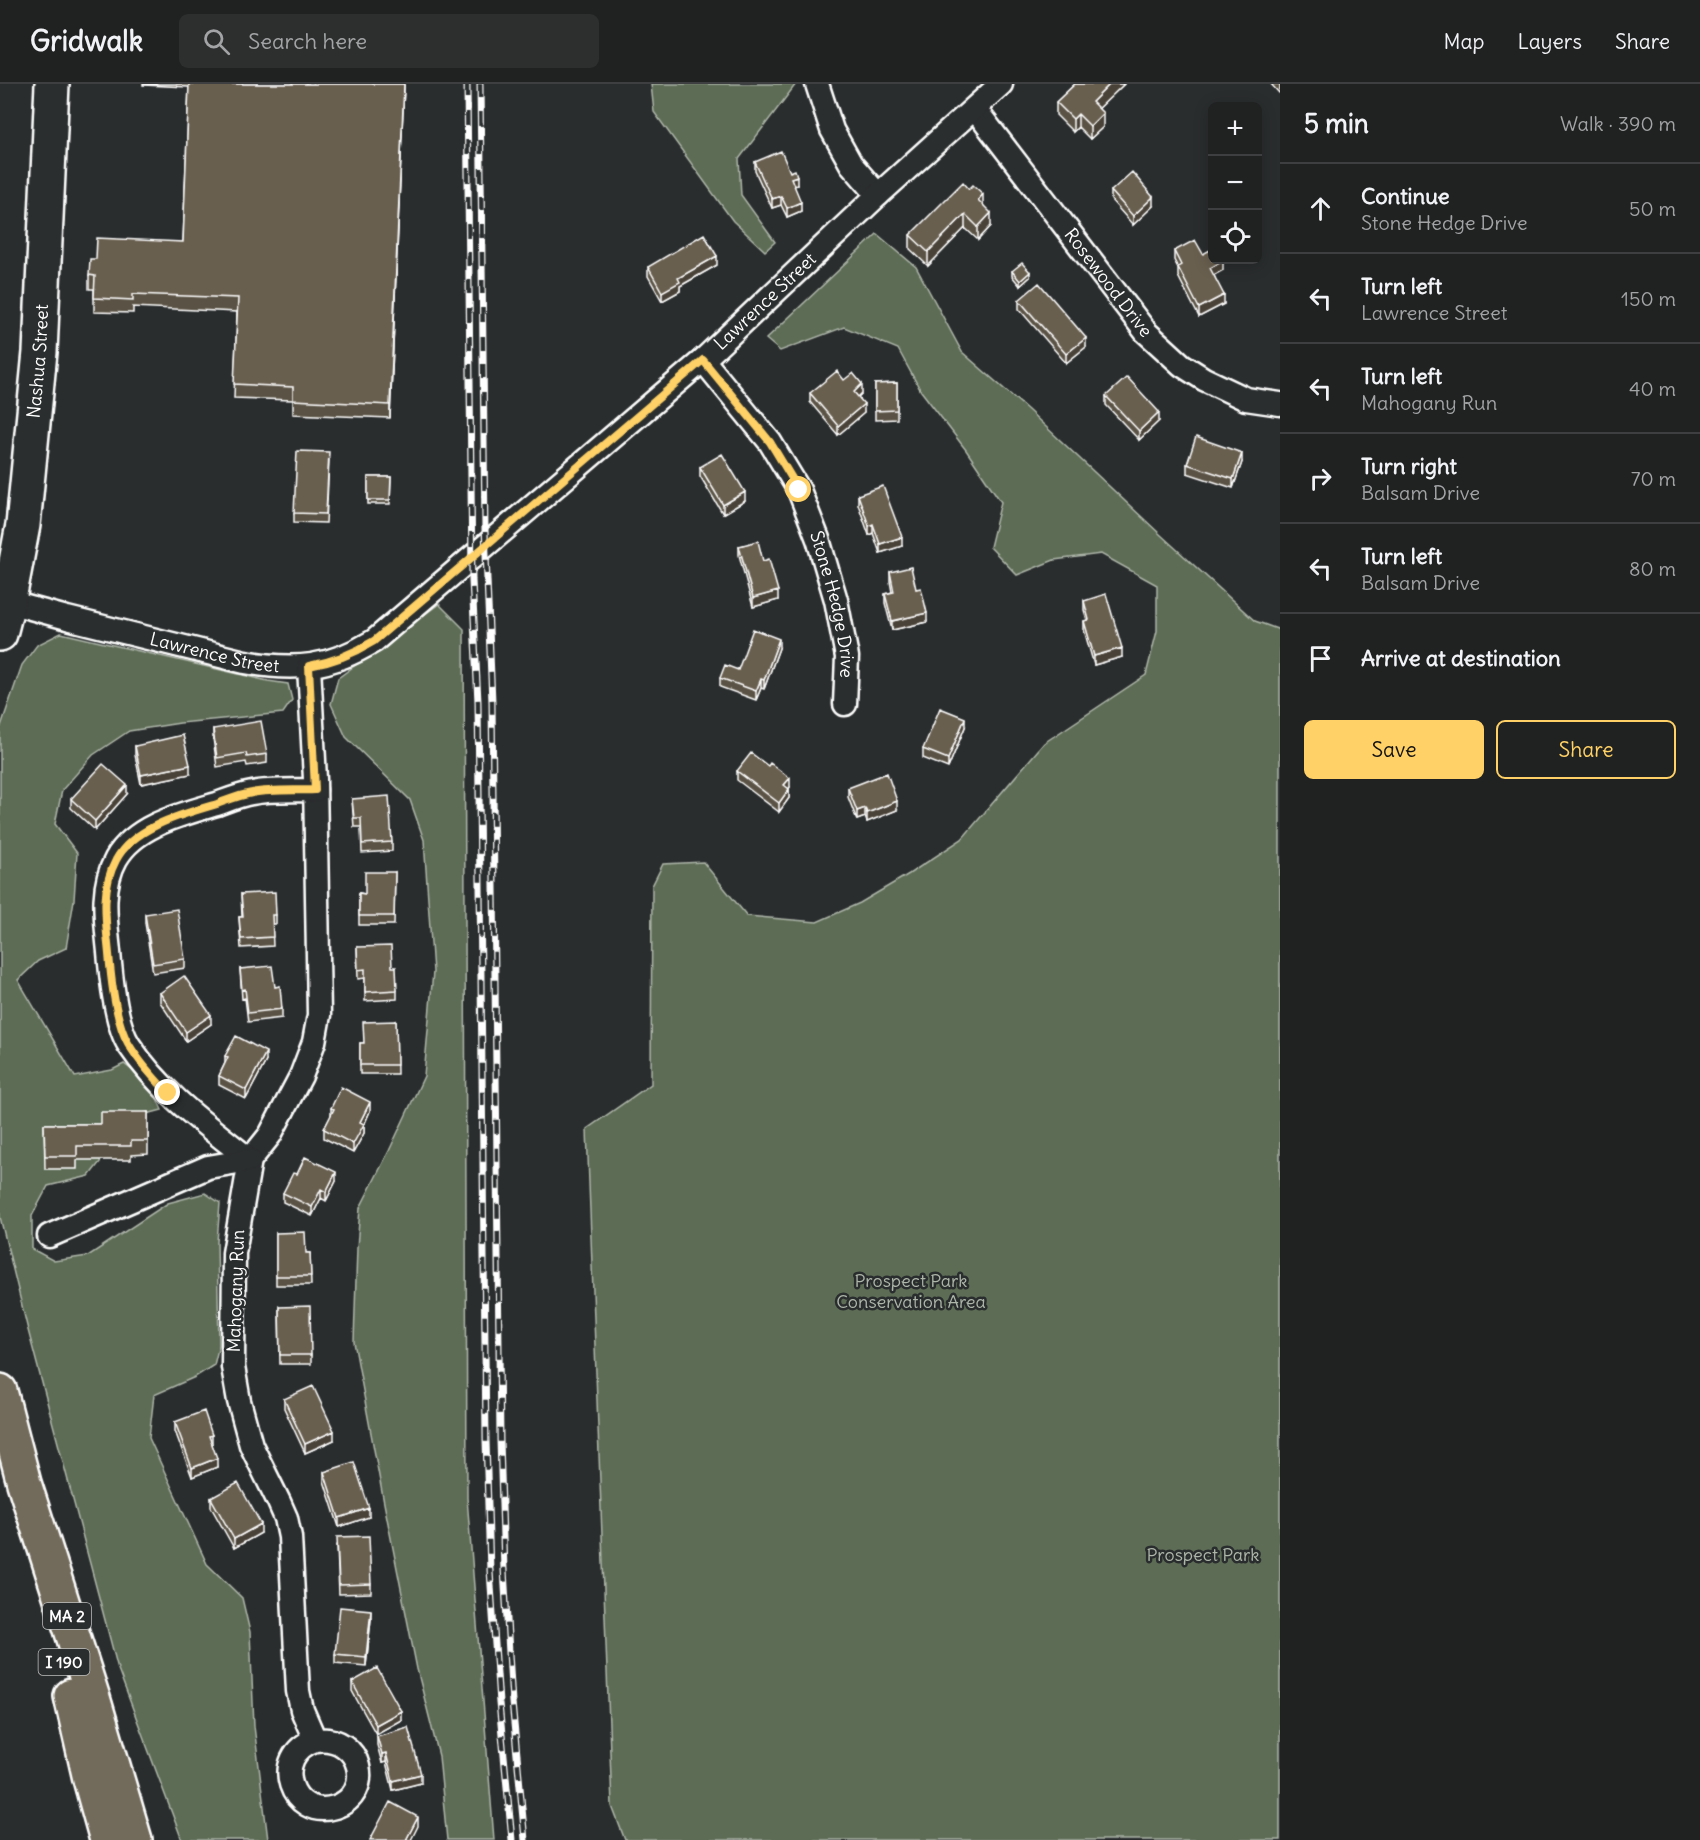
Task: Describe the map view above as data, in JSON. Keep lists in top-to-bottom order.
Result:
{
  "streets": {
    "highway": ["MA 2", "I 190"],
    "main road": ["Nashua Street"],
    "street": [
      "Rosewood Drive",
      "Lawrence Street",
      "Stone Hedge Drive",
      "Mahogany Run"
    ]
  },
  "crossings": [
    ["Rosewood Drive", "Lawrence Street"],
    ["Lawrence Street", "Nashua Street"],
    ["Lawrence Street", "Stone Hedge Drive"],
    ["Lawrence Street", "Mahogany Run"],
    ["MA 2", "I 190"]
  ],
  "parks": ["Prospect Park Conservation Area", "Prospect Park"],
  "page": {
    "header": "Gridwalk",
    "search": "Search here",
    "nav": ["Map", "Layers", "Share"],
    "heading": ["5 min", "Walk · 390 m"],
    "map_buttons": ["+", "−"],
    "list": [
      ["Continue", "Stone Hedge Drive", "50 m"],
      ["Turn left", "Lawrence Street", "150 m"],
      ["Turn left", "Mahogany Run", "40 m"],
      ["Turn right", "Balsam Drive", "70 m"],
      ["Turn left", "Balsam Drive", "80 m"],
      "Arrive at destination"
    ],
    "buttons": ["Save", "Share"]
  }
}
